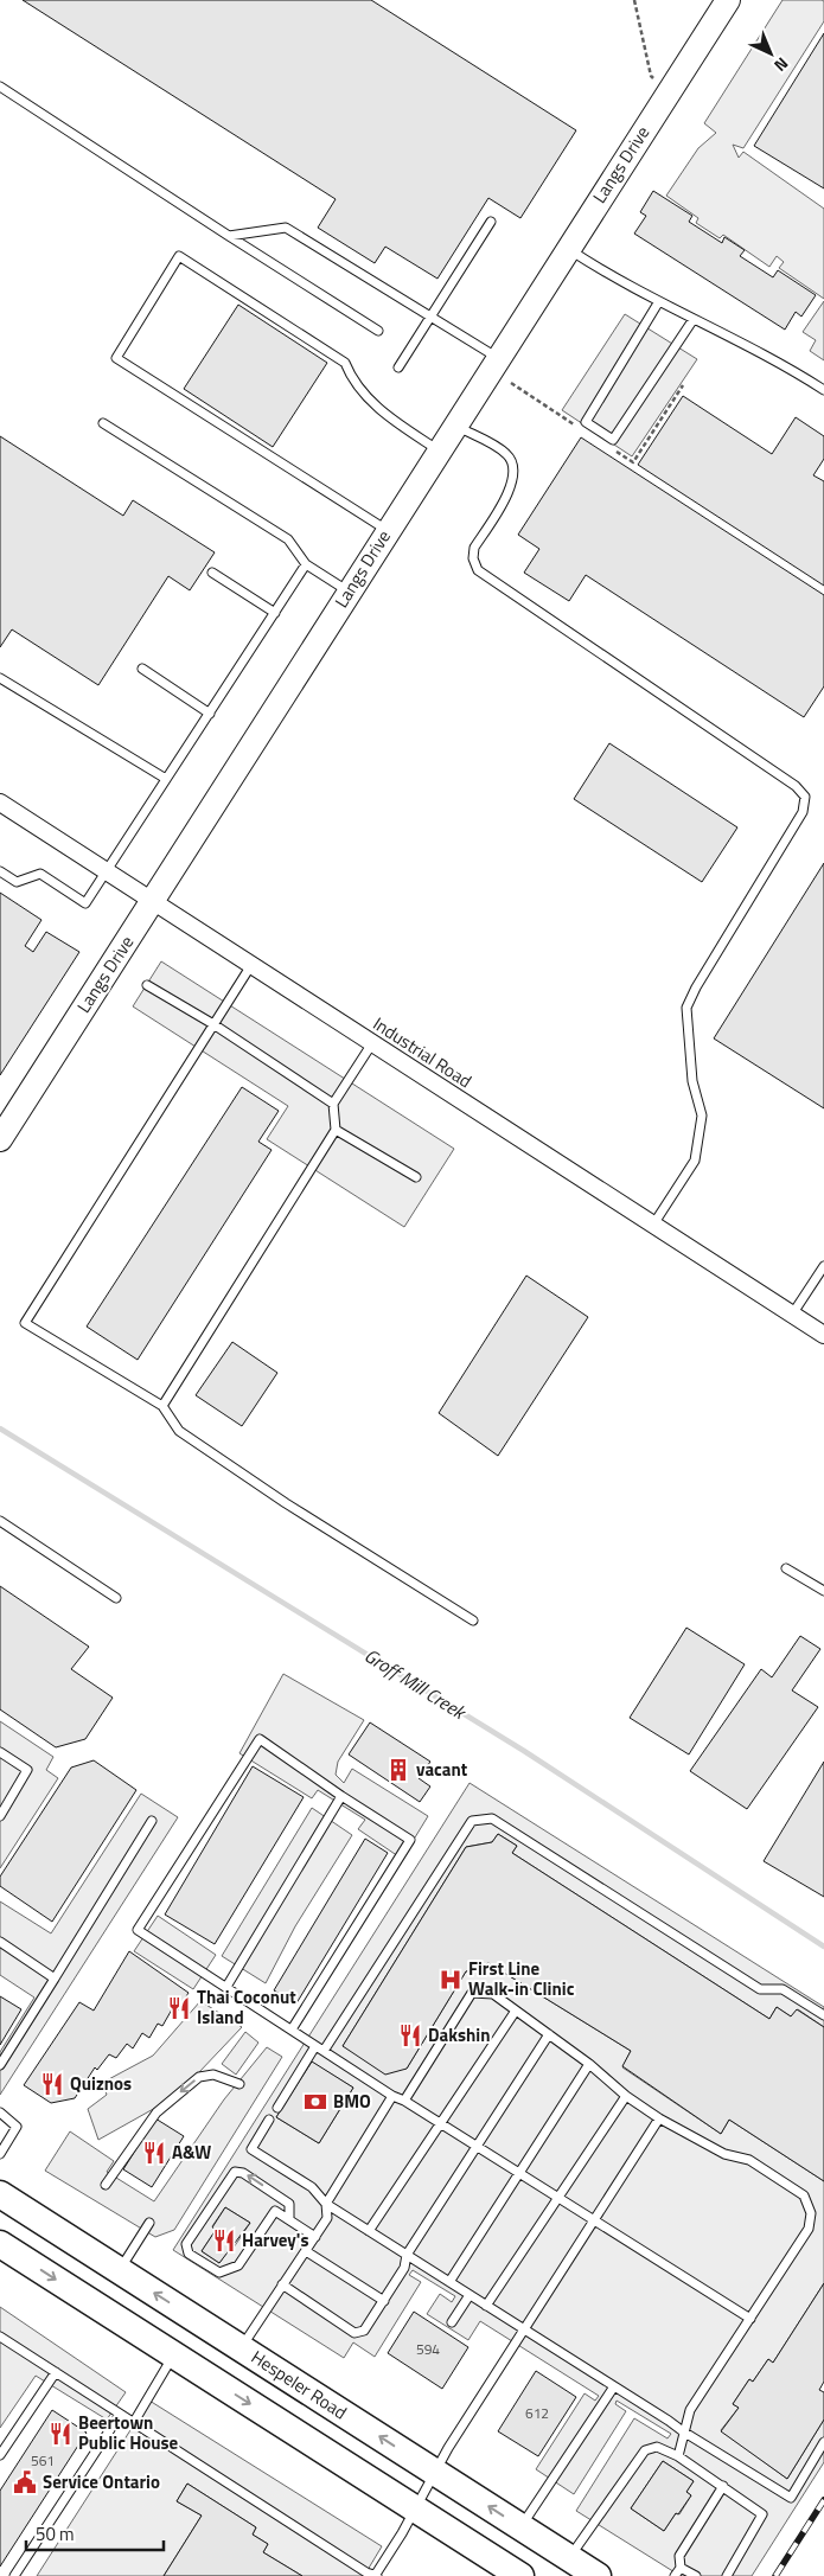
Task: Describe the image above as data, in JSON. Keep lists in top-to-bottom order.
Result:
{
  "streets": {
    "main road": ["Hespeler Road"],
    "street": ["Langs Drive", "Industrial Road"]
  },
  "crossings": [
    ["Langs Drive", "Industrial Road"]
  ],
  "water": ["Groff Mill Creek"],
  "places": {
    "building": ["vacant"],
    "hospital": ["First Line Walk-in Clinic"],
    "restaurant": [
      "Thai Coconut Island",
      "Dakshin",
      "Quiznos",
      "A&W",
      "Harvey's",
      "Beertown Public House"
    ],
    "bank": ["BMO"],
    "public building": ["Service Ontario"]
  },
  "house_numbers": ["594", "612", "561"],
  "scale_bar": "50 m",
  "north": "bottom right"
}
